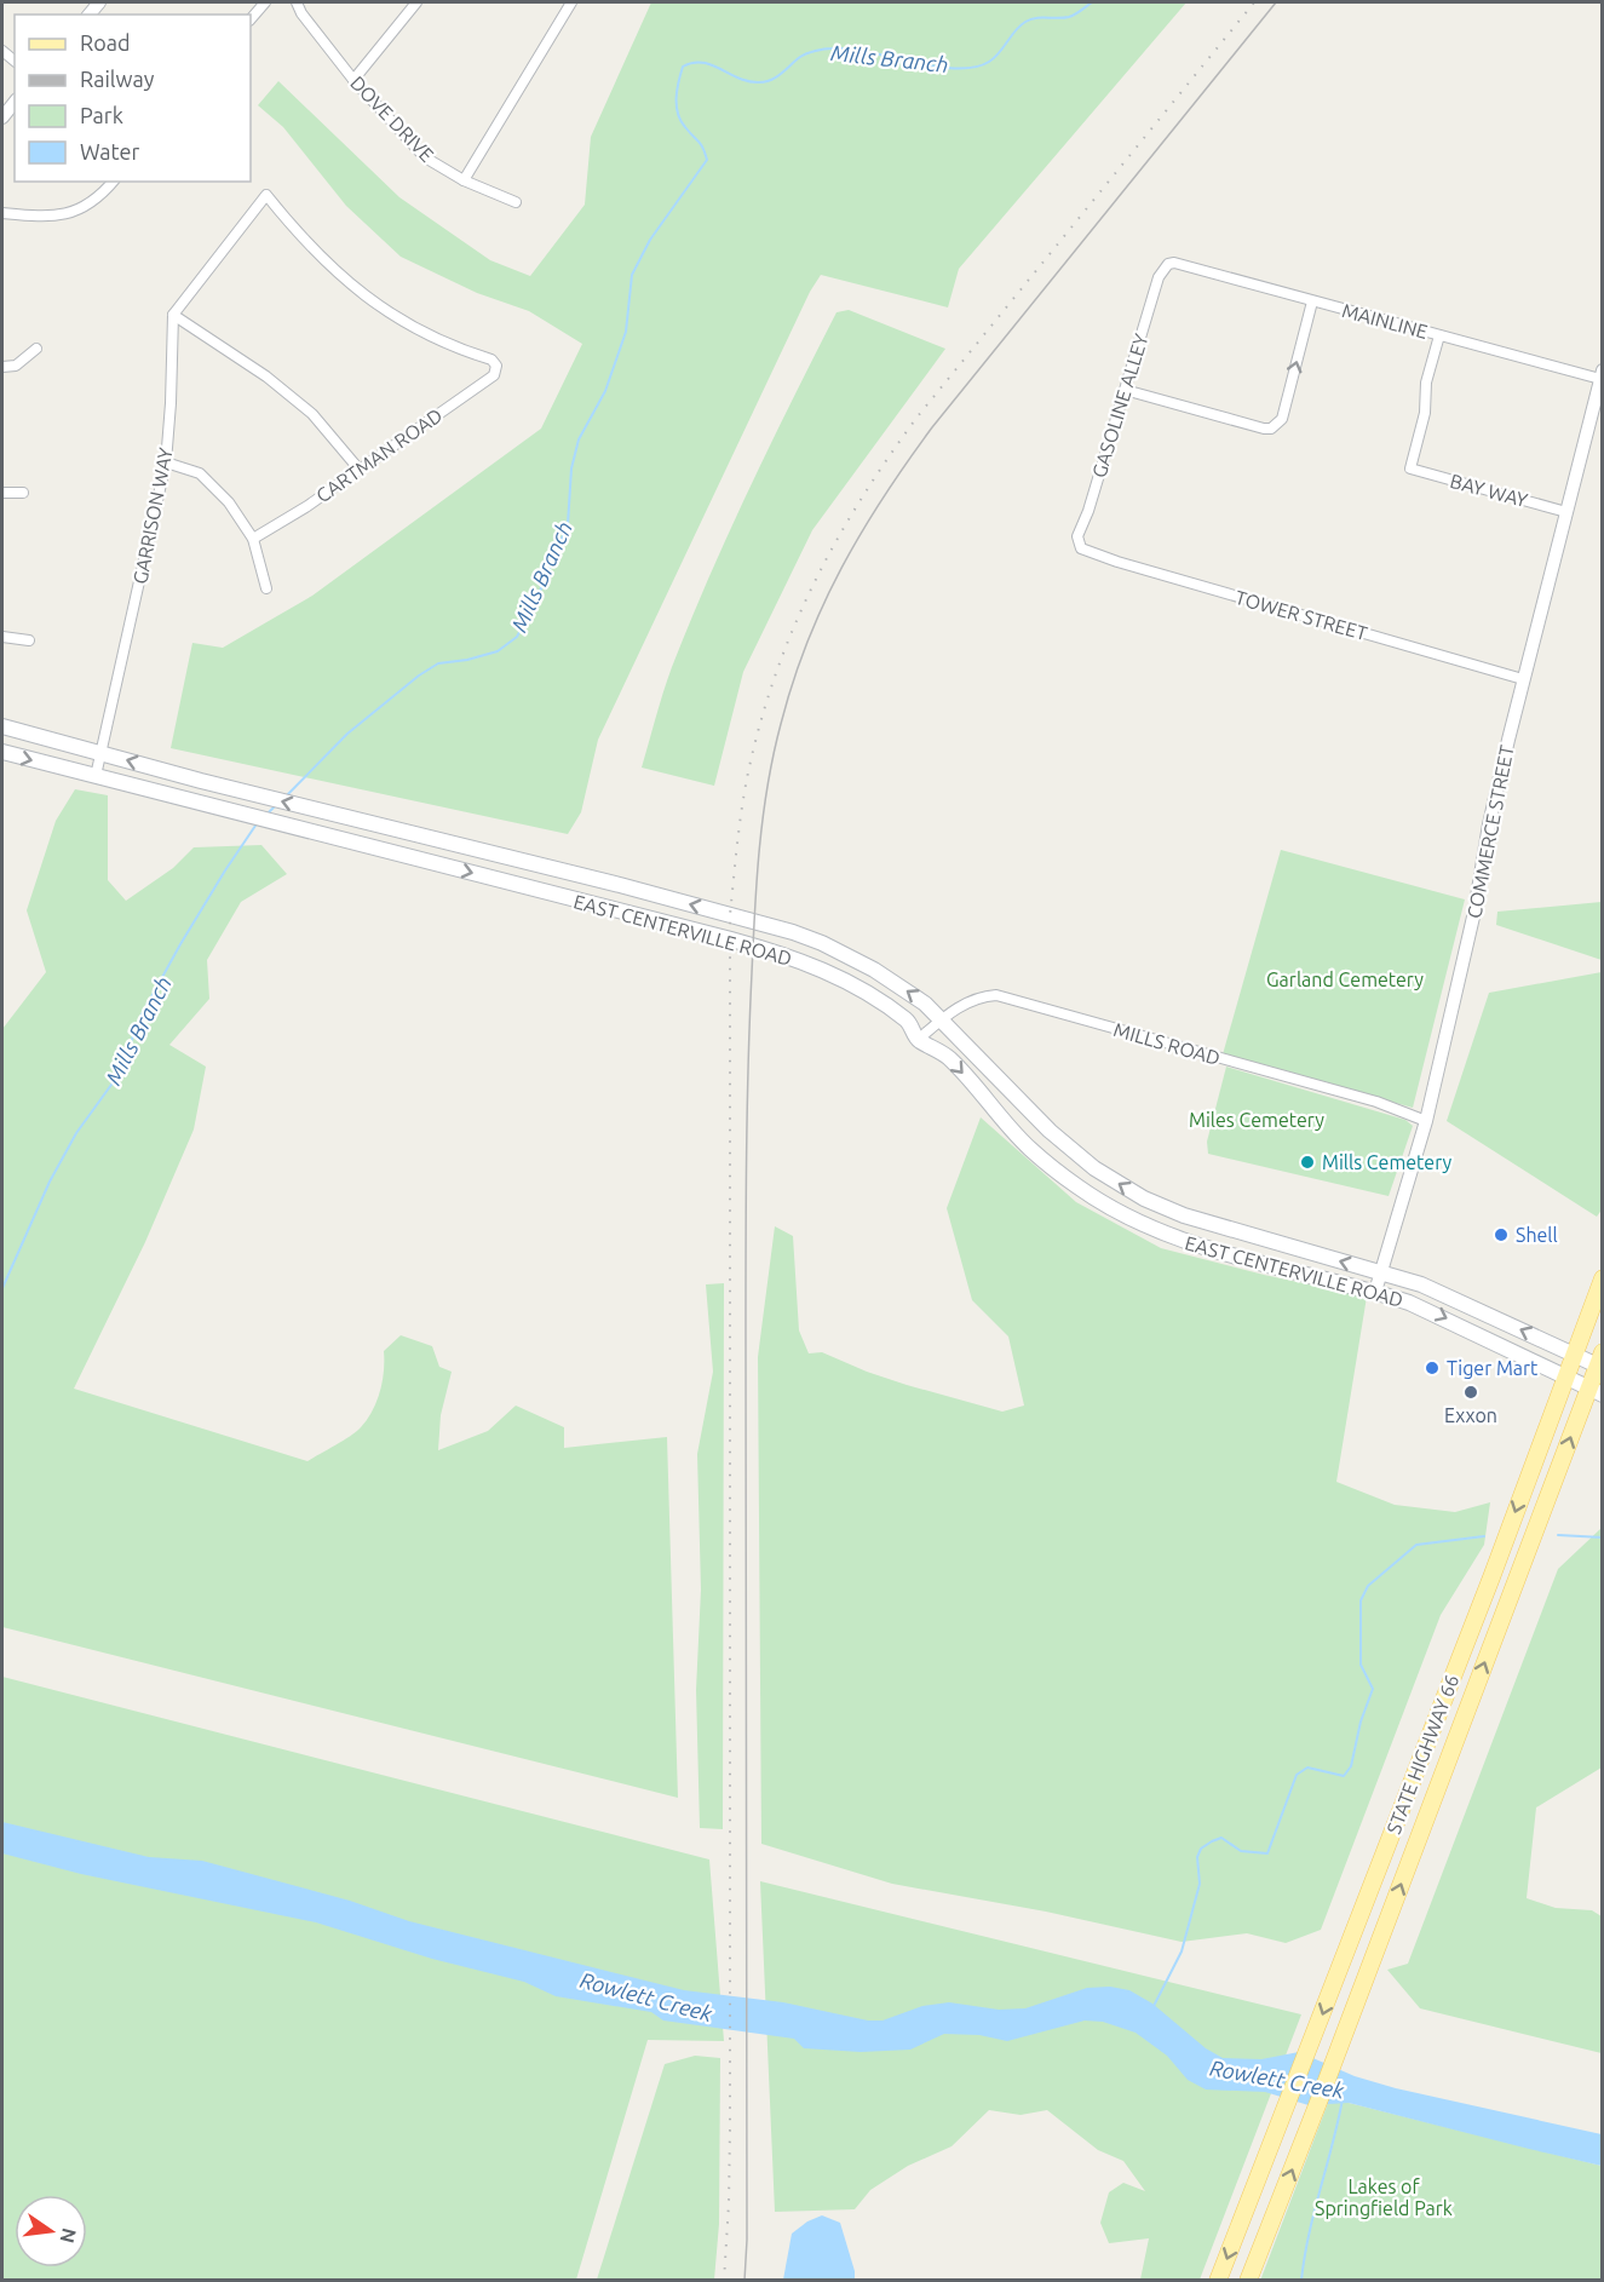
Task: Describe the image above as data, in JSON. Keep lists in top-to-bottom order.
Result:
{
  "streets": {
    "main road": ["EAST CENTERVILLE ROAD", "STATE HIGHWAY 66"],
    "street": [
      "DOVE DRIVE",
      "MAINLINE",
      "GASOLINE ALLEY",
      "CARTMAN ROAD",
      "BAY WAY",
      "GARRISON WAY",
      "TOWER STREET",
      "COMMERCE STREET",
      "MILLS ROAD"
    ]
  },
  "crossings": [
    ["MAINLINE", "GASOLINE ALLEY"],
    ["MAINLINE", "BAY WAY"],
    ["MAINLINE", "COMMERCE STREET"],
    ["GASOLINE ALLEY", "TOWER STREET"],
    ["CARTMAN ROAD", "GARRISON WAY"],
    ["BAY WAY", "COMMERCE STREET"],
    ["GARRISON WAY", "EAST CENTERVILLE ROAD"],
    ["TOWER STREET", "COMMERCE STREET"],
    ["COMMERCE STREET", "EAST CENTERVILLE ROAD"],
    ["COMMERCE STREET", "MILLS ROAD"],
    ["EAST CENTERVILLE ROAD", "MILLS ROAD"],
    ["EAST CENTERVILLE ROAD", "STATE HIGHWAY 66"]
  ],
  "water": ["Mills Branch", "Rowlett Creek"],
  "parks": ["Garland Cemetery", "Miles Cemetery", "Lakes of Springfield Park"],
  "places": [
    "Mills Cemetery",
    "Shell",
    "Tiger Mart",
    "Exxon"
  ],
  "legend": [
    "Road",
    "Railway",
    "Park",
    "Water"
  ],
  "north": "right"
}
